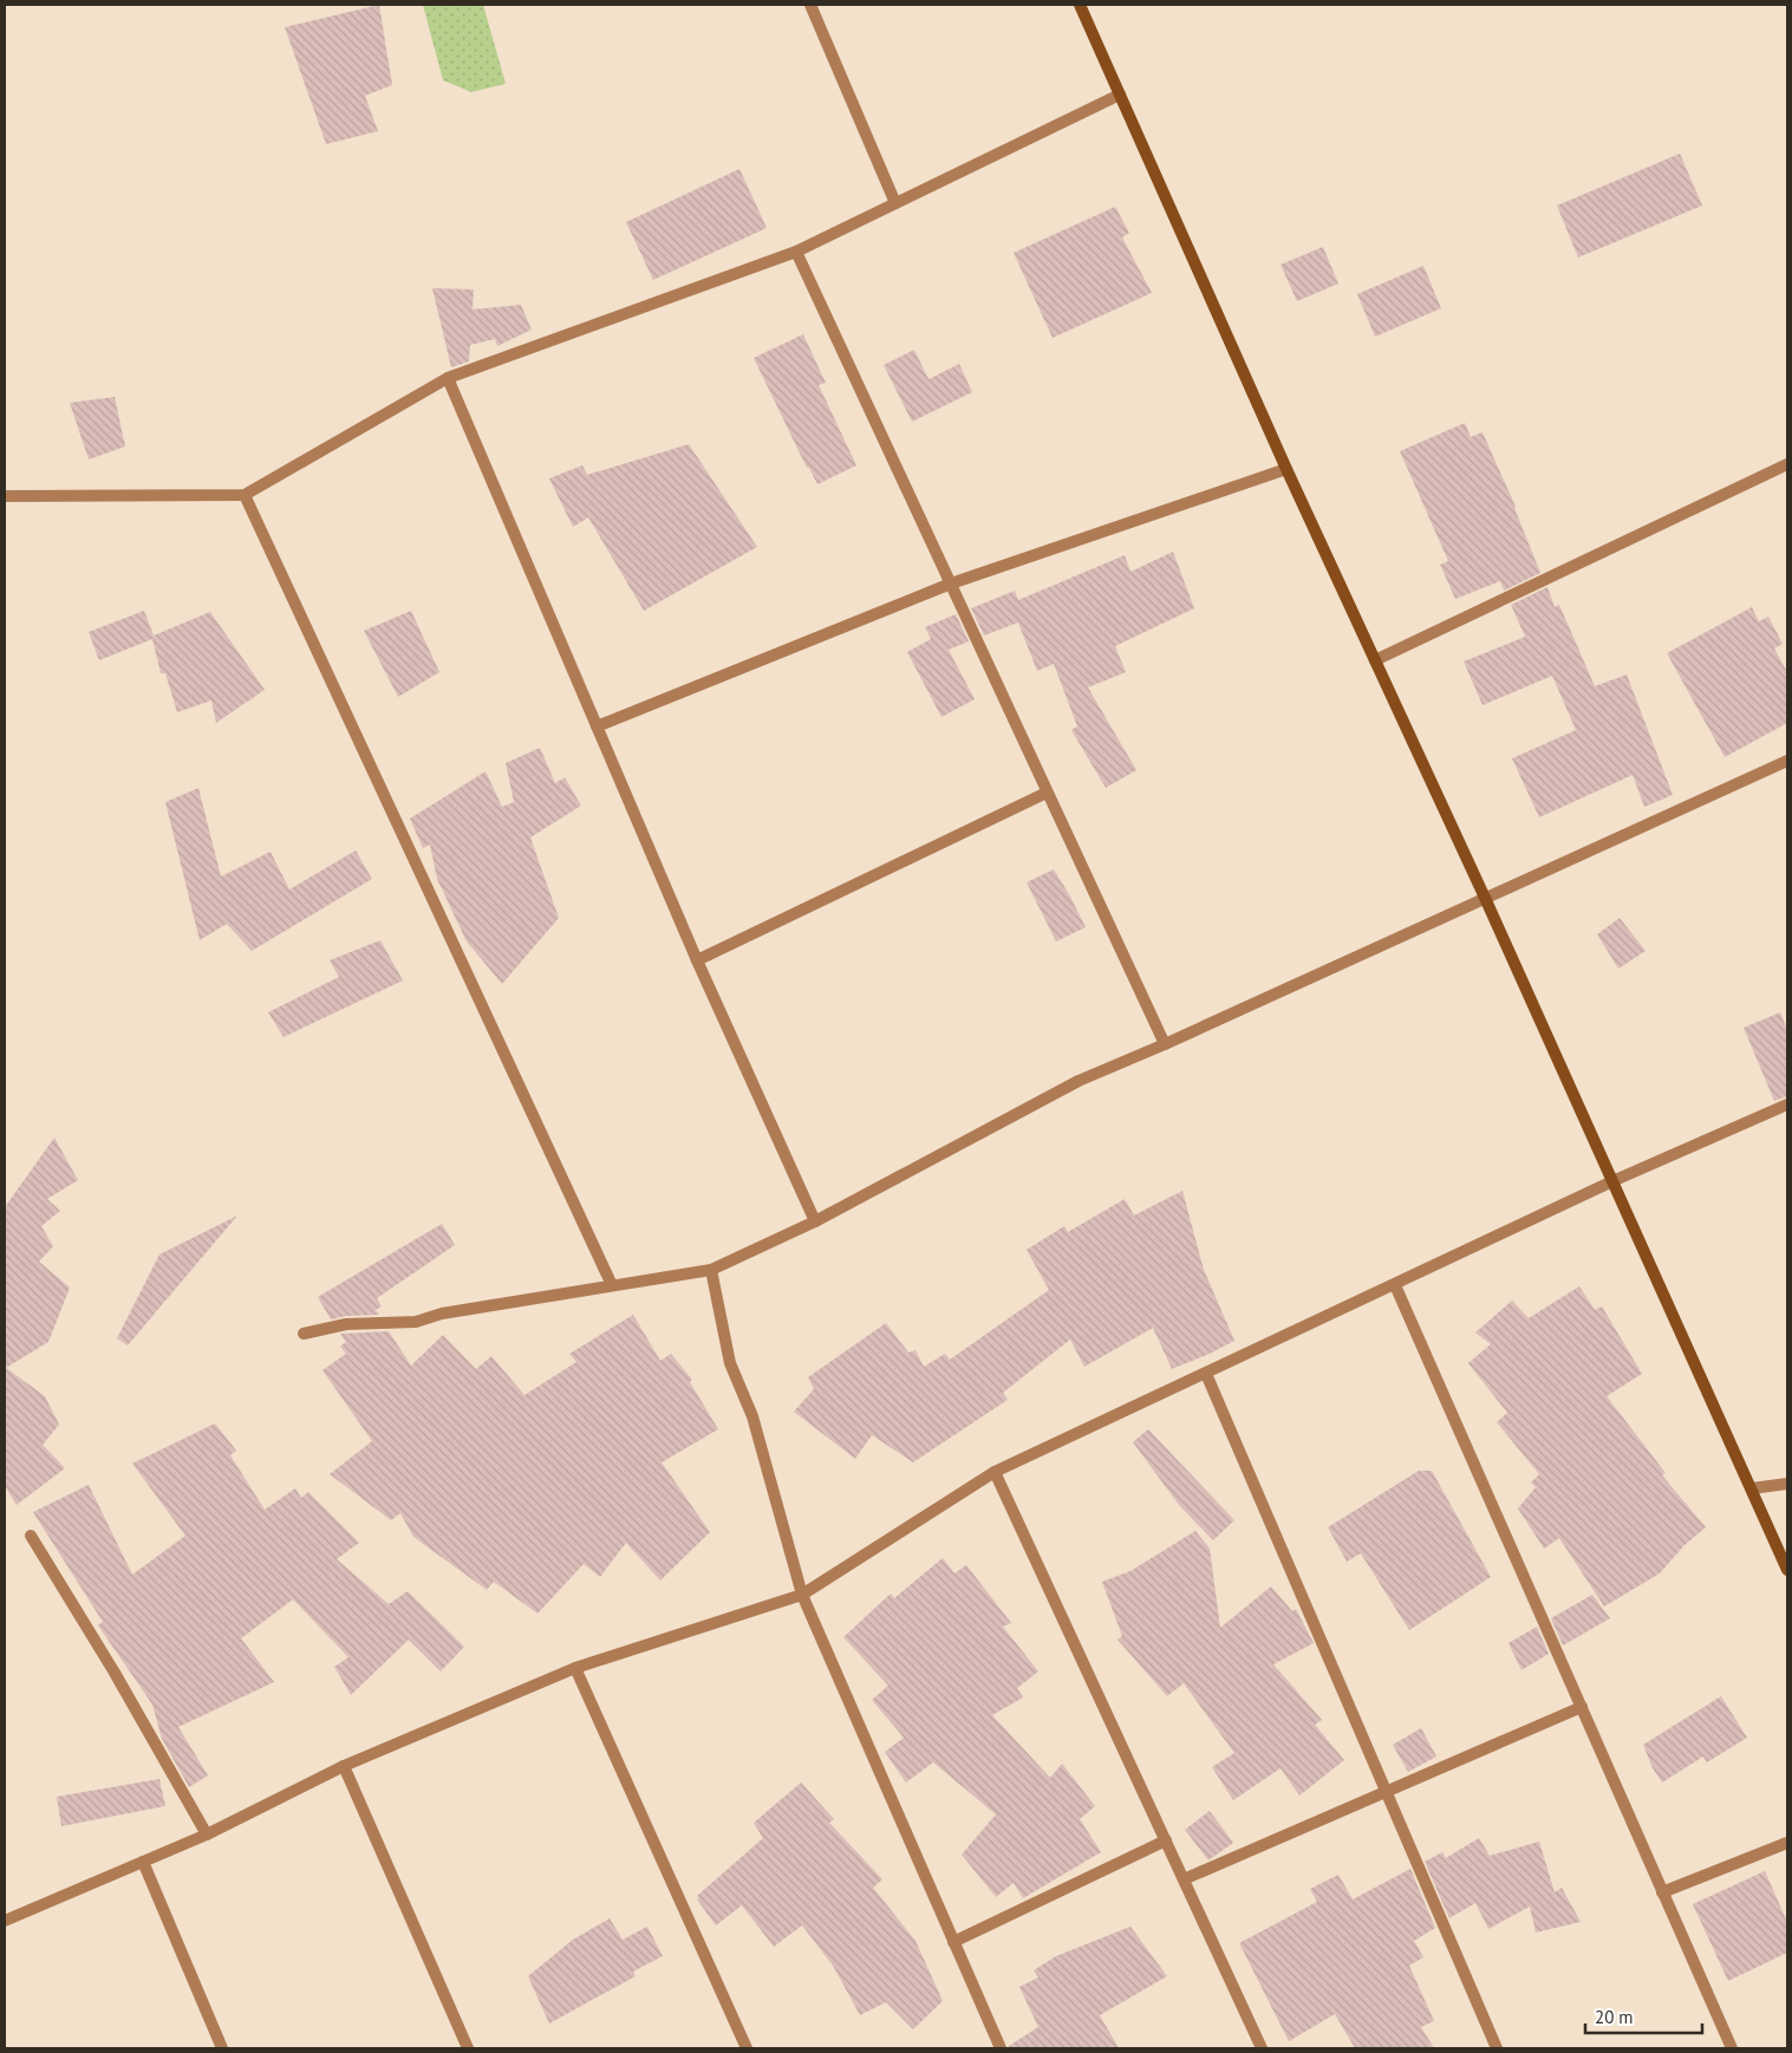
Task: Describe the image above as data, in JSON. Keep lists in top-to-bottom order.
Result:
{
  "scale_bar": "20 m"
}
